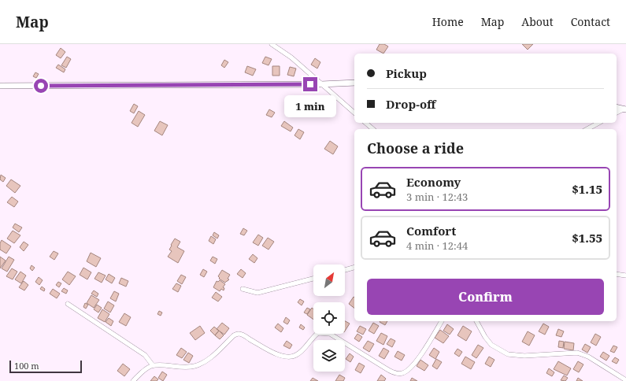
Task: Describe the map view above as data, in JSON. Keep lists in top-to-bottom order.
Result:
{
  "scale_bar": "100 m",
  "north": "top right",
  "page": {
    "header": "Map",
    "nav": [
      "Home",
      "Map",
      "About",
      "Contact"
    ],
    "banner": ["Pickup", "Drop-off"],
    "bubble": "1 min",
    "heading": "Choose a ride",
    "list": [
      {
        "name": "Economy",
        "note": "3 min · 12:43",
        "value": "$1.15"
      },
      {
        "name": "Comfort",
        "note": "4 min · 12:44",
        "value": "$1.55"
      }
    ],
    "buttons": "Confirm",
    "scale": "100 m"
  }
}
